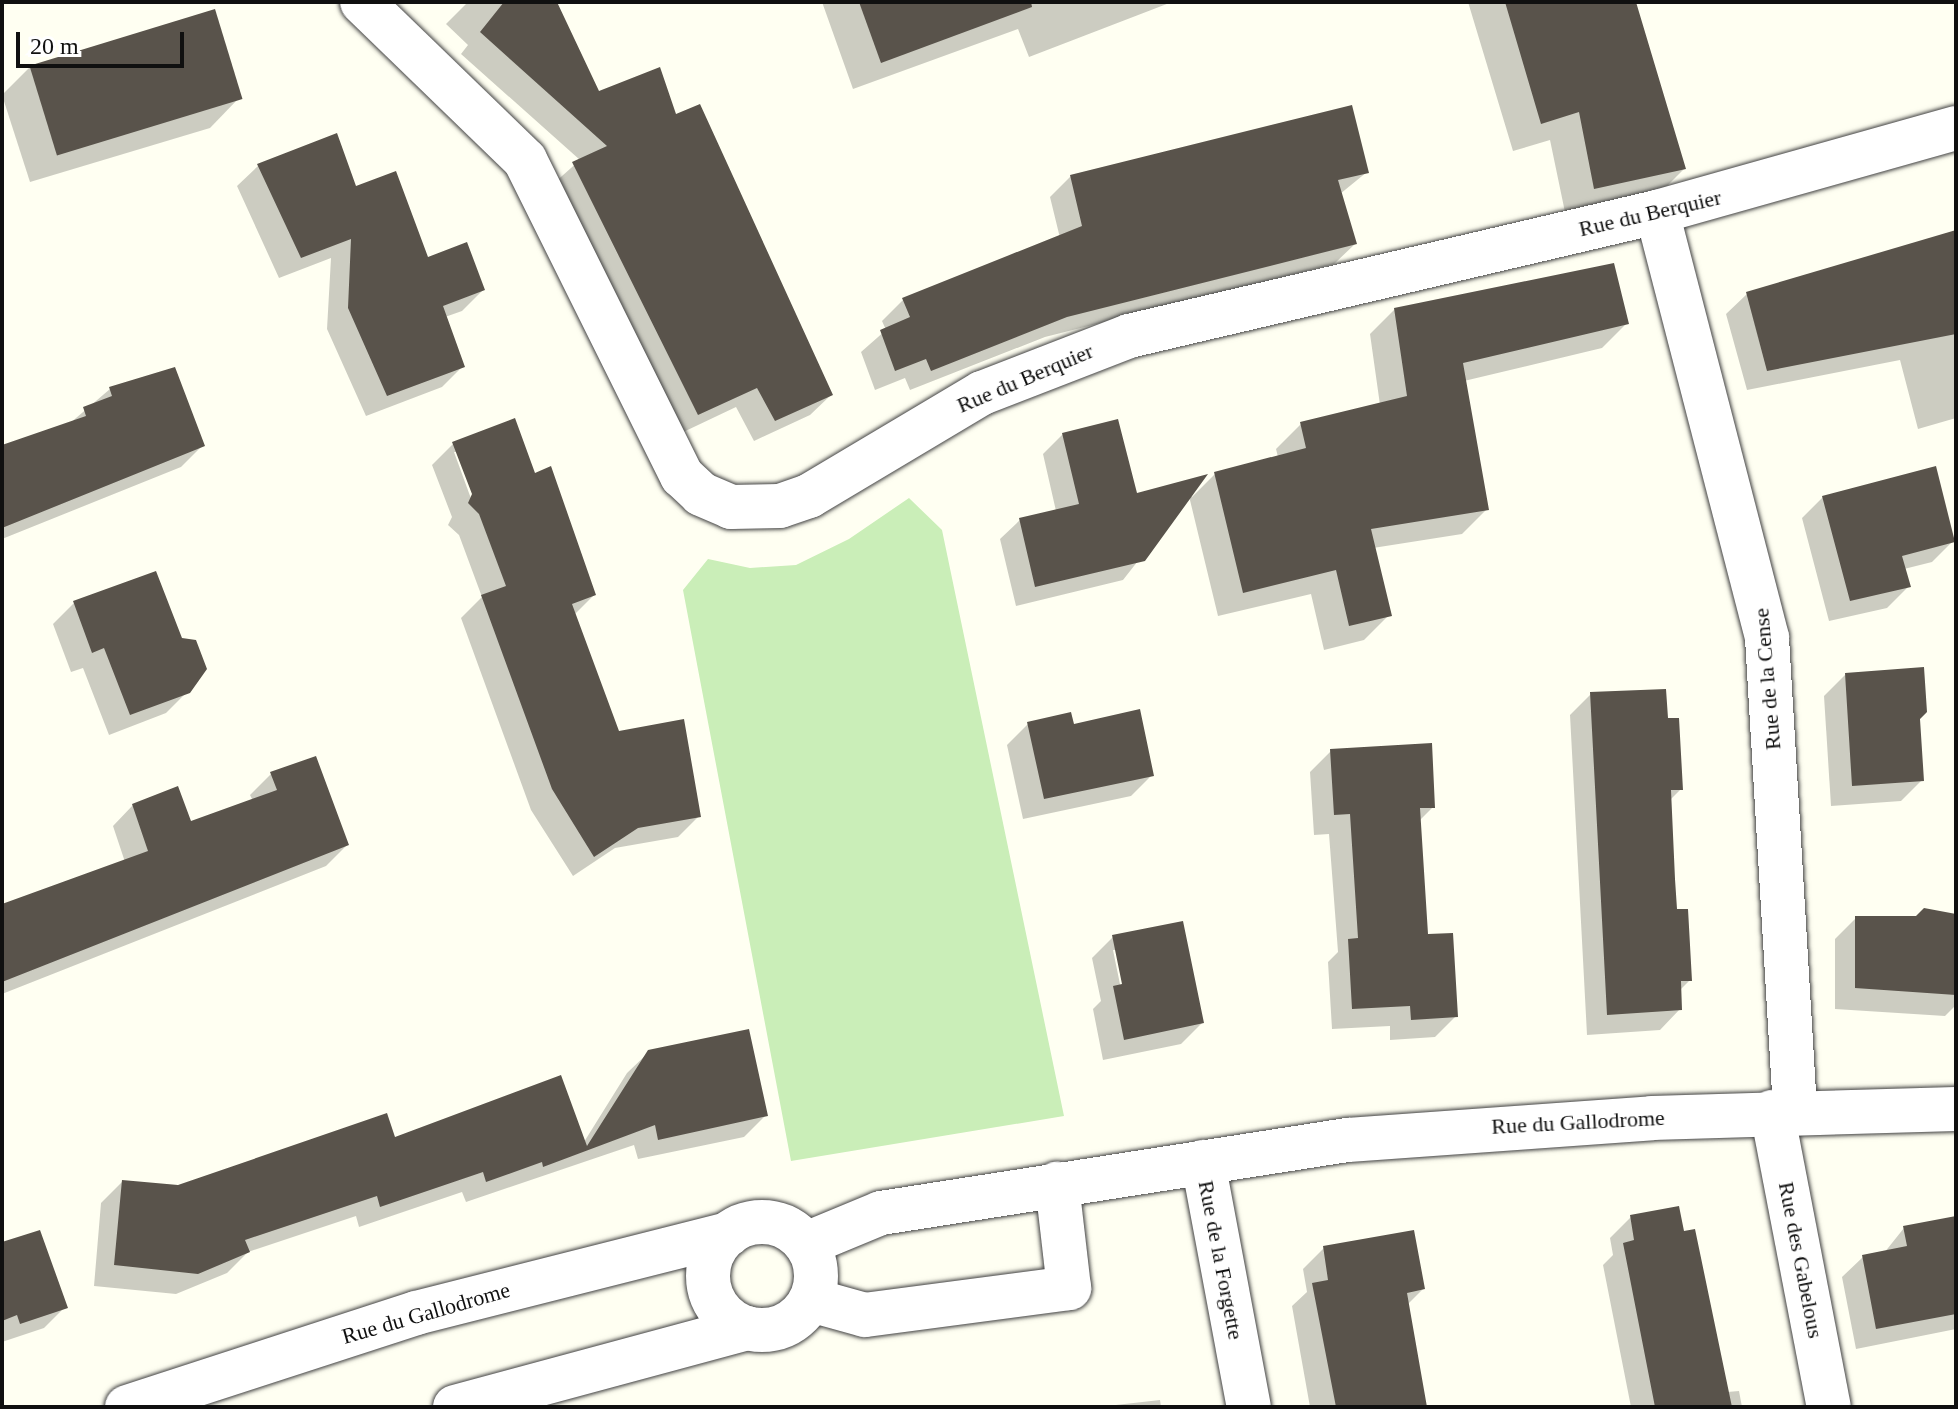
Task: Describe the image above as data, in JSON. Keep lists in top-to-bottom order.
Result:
{
  "streets": {
    "street": [
      "Rue du Berquier",
      "Rue de la Cense",
      "Rue du Gallodrome",
      "Rue de la Forgette",
      "Rue des Gabelous"
    ]
  },
  "crossings": [
    ["Rue du Berquier", "Rue de la Cense"],
    ["Rue de la Cense", "Rue du Gallodrome"],
    ["Rue de la Cense", "Rue des Gabelous"],
    ["Rue du Gallodrome", "Rue de la Forgette"],
    ["Rue du Gallodrome", "Rue des Gabelous"]
  ],
  "scale_bar": "20 m"
}
